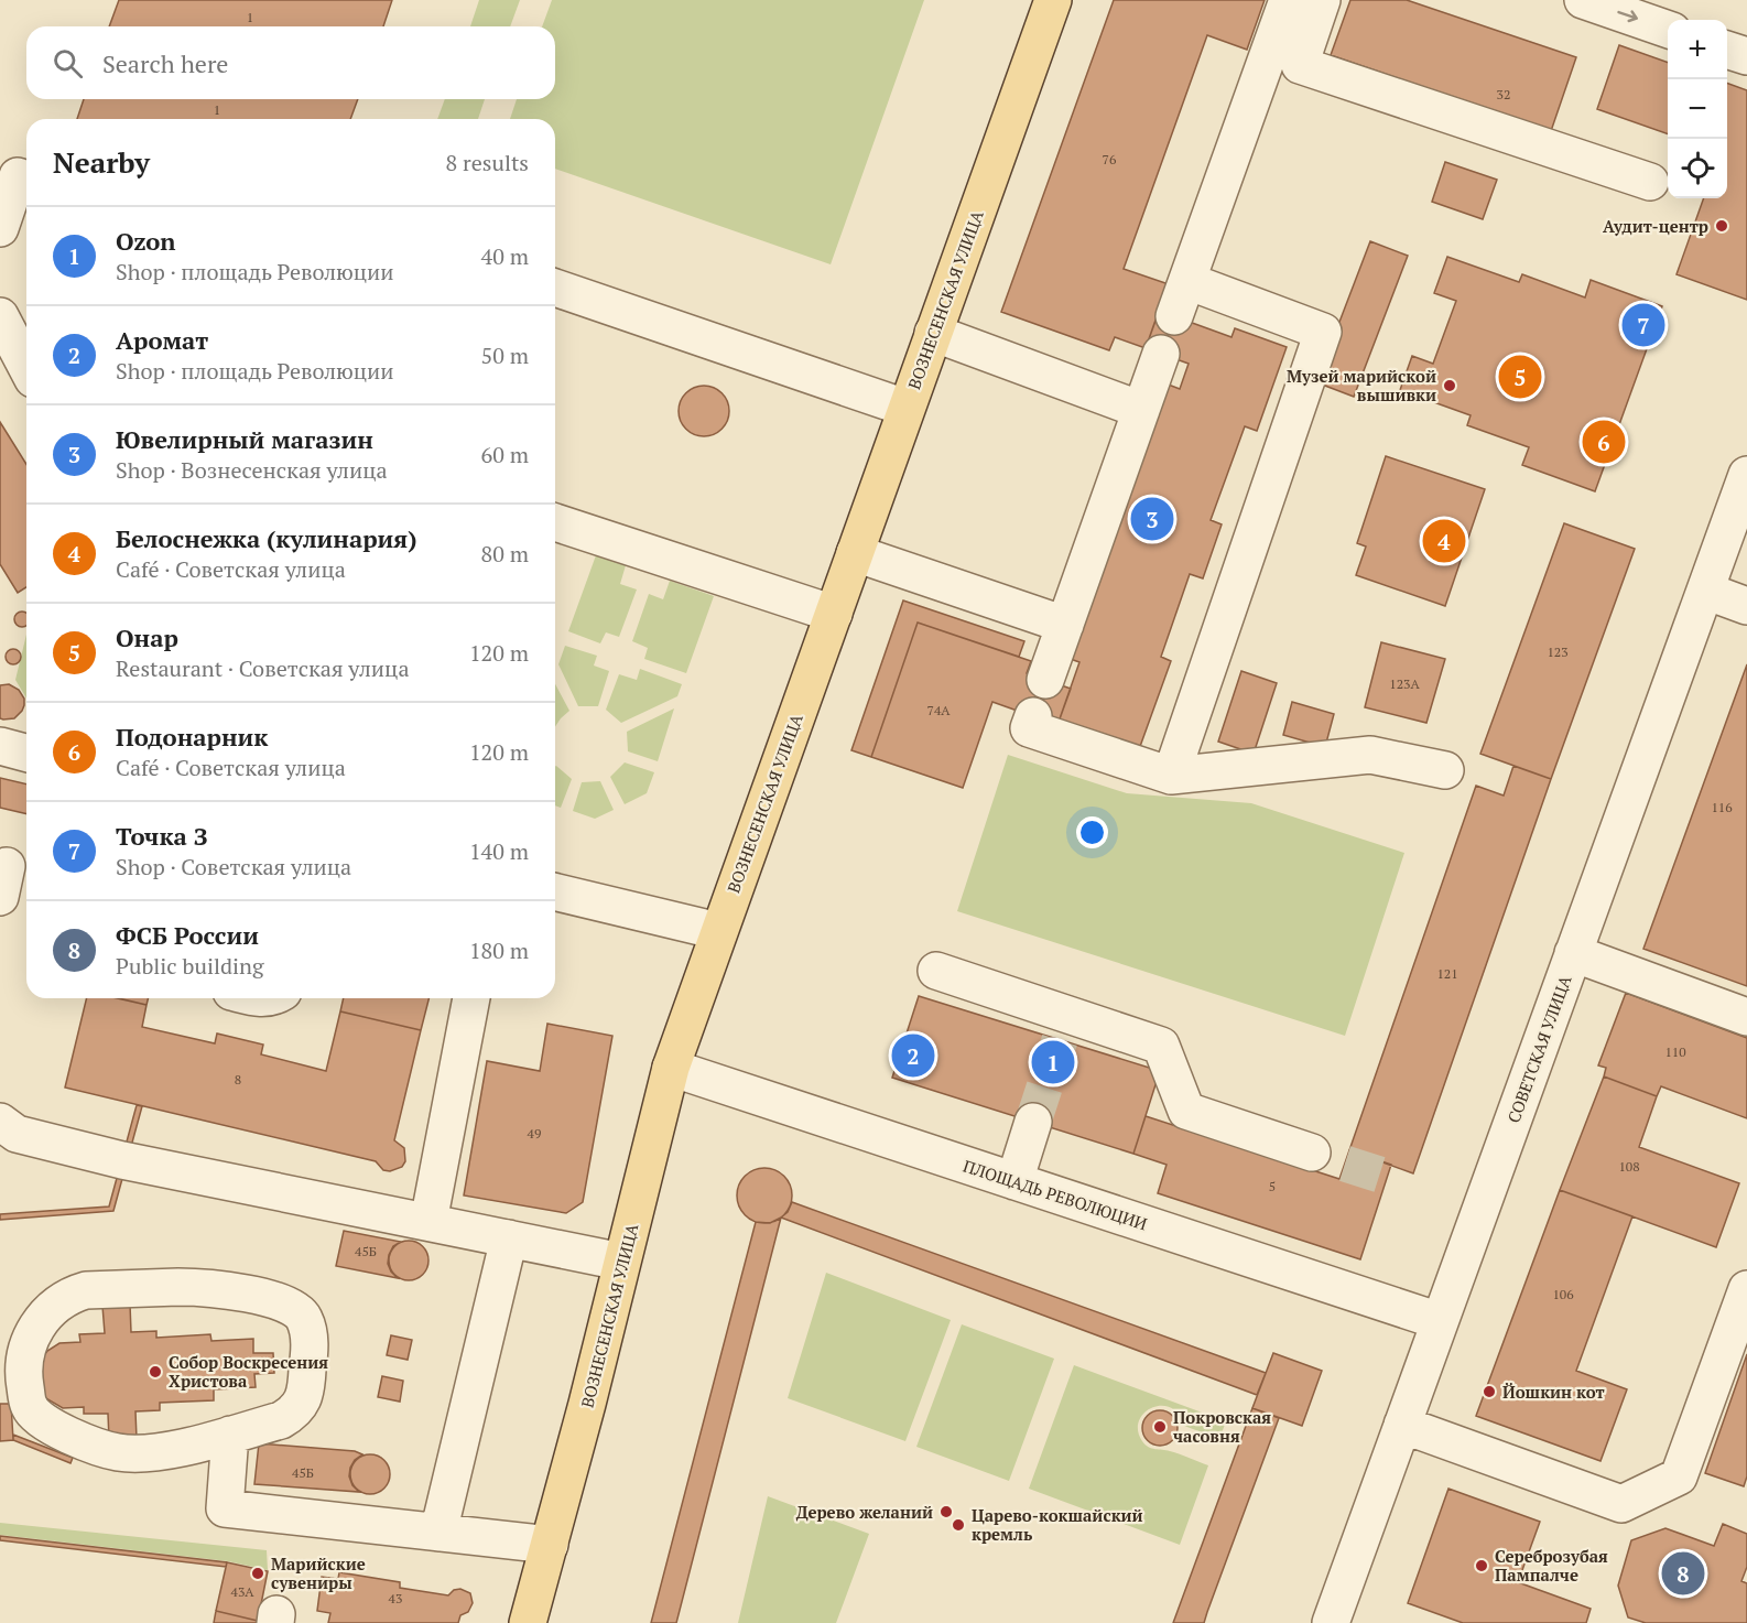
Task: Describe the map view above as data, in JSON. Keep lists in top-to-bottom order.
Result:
{
  "streets": {
    "main road": ["ВОЗНЕСЕНСКАЯ УЛИЦА"],
    "street": ["СОВЕТСКАЯ УЛИЦА", "ПЛОЩАДЬ РЕВОЛЮЦИИ"]
  },
  "crossings": [
    ["ВОЗНЕСЕНСКАЯ УЛИЦА", "ПЛОЩАДЬ РЕВОЛЮЦИИ"],
    ["СОВЕТСКАЯ УЛИЦА", "ПЛОЩАДЬ РЕВОЛЮЦИИ"]
  ],
  "places": [
    "Аудит-центр",
    "Музей марийской вышивки",
    "Собор Воскресения Христова",
    "Йошкин кот",
    "Покровская часовня",
    "Дерево желаний",
    "Царево-кокшайский кремль",
    "Сереброзубая Пампалче",
    "Марийские сувениры"
  ],
  "house_numbers": [
    "1",
    "32",
    "1",
    "76",
    "123",
    "123А",
    "74А",
    "116",
    "121",
    "110",
    "8",
    "49",
    "108",
    "5",
    "45Б",
    "106",
    "45Б",
    "43А",
    "43"
  ],
  "page": {
    "map_buttons": ["+", "−"],
    "search": "Search here",
    "heading": ["Nearby", "8 results"],
    "list": [
      {
        "mark": "1",
        "name": "Ozon",
        "note": "Shop · площадь Революции",
        "value": "40 m"
      },
      {
        "mark": "2",
        "name": "Аромат",
        "note": "Shop · площадь Революции",
        "value": "50 m"
      },
      {
        "mark": "3",
        "name": "Ювелирный магазин",
        "note": "Shop · Вознесенская улица",
        "value": "60 m"
      },
      {
        "mark": "4",
        "name": "Белоснежка (кулинария)",
        "note": "Café · Советская улица",
        "value": "80 m"
      },
      {
        "mark": "5",
        "name": "Онар",
        "note": "Restaurant · Советская улица",
        "value": "120 m"
      },
      {
        "mark": "6",
        "name": "Подонарник",
        "note": "Café · Советская улица",
        "value": "120 m"
      },
      {
        "mark": "7",
        "name": "Точка З",
        "note": "Shop · Советская улица",
        "value": "140 m"
      },
      {
        "mark": "8",
        "name": "ФСБ России",
        "note": "Public building",
        "value": "180 m"
      }
    ],
    "pins": [
      "7",
      "5",
      "6",
      "3",
      "4",
      "2",
      "1",
      "8"
    ]
  }
}
